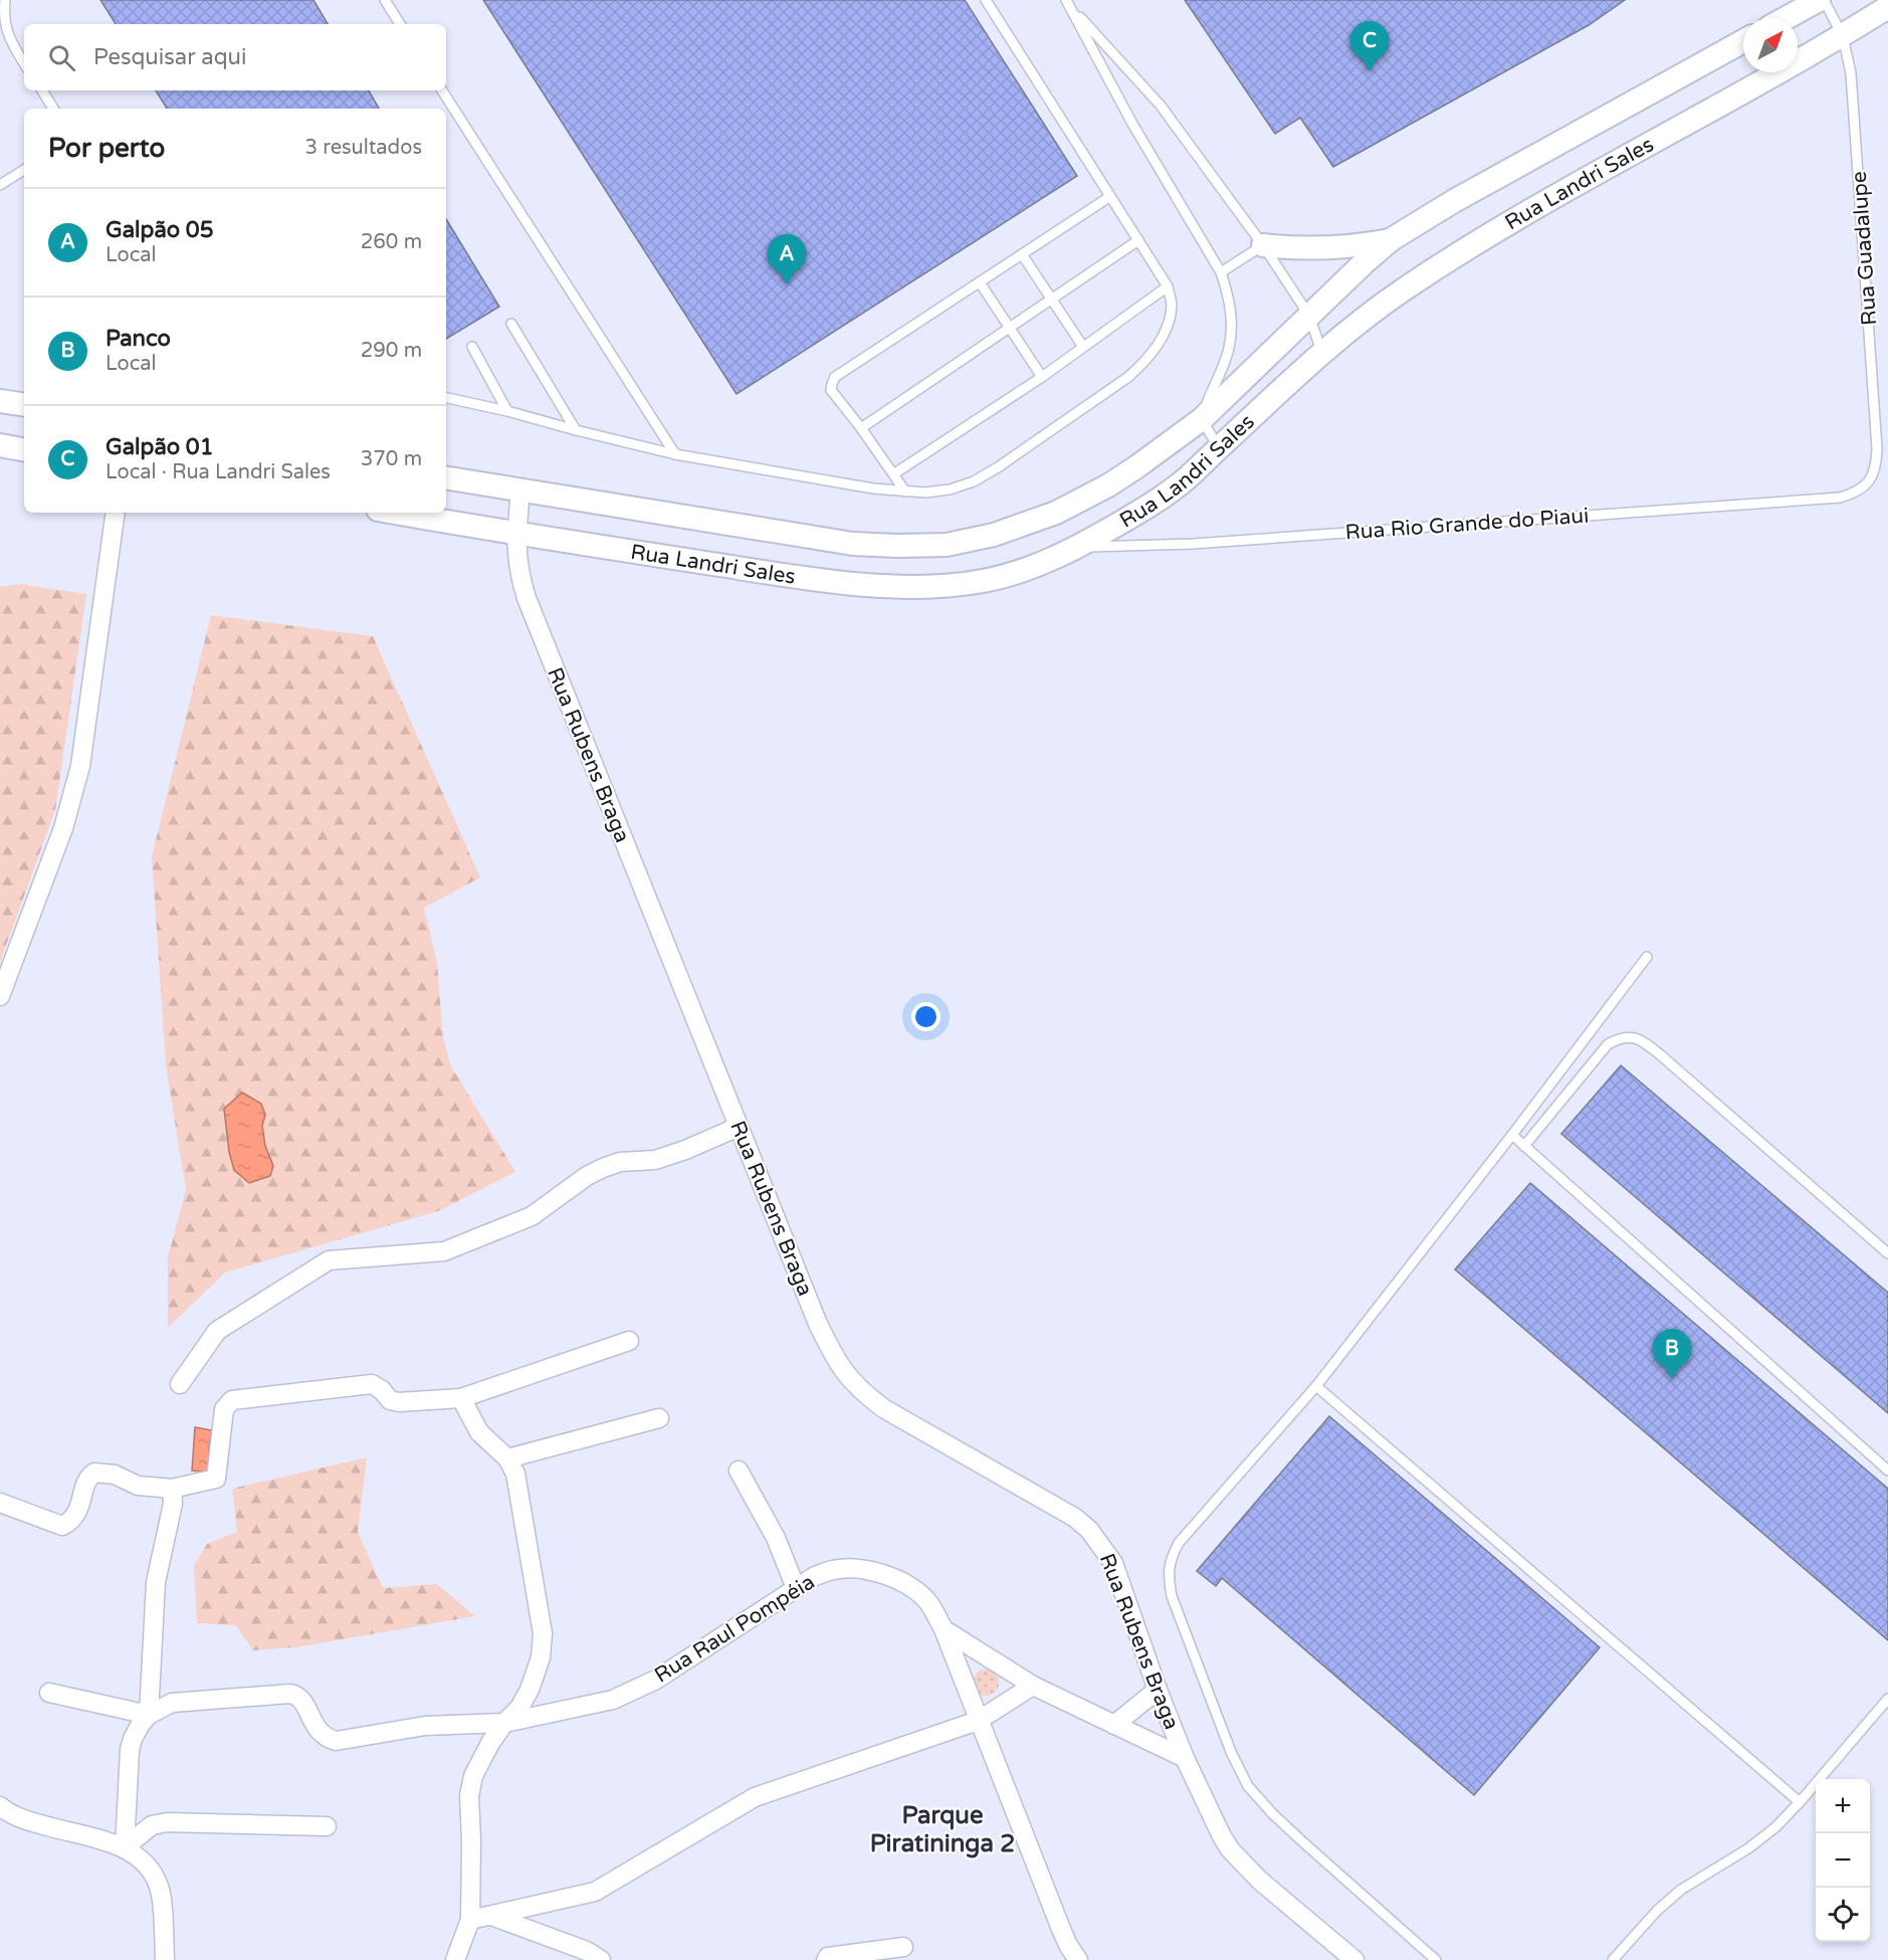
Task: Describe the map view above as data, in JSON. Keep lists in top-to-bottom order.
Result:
{
  "streets": {
    "street": ["Rua Landri Sales", "Rua Rubens Braga", "Rua Raul Pompéia"],
    "lane": ["Rua Guadalupe", "Rua Rio Grande do Piaui"]
  },
  "crossings": [
    ["Rua Landri Sales", "Rua Guadalupe"],
    ["Rua Landri Sales", "Rua Rio Grande do Piaui"],
    ["Rua Landri Sales", "Rua Rubens Braga"],
    ["Rua Guadalupe", "Rua Rio Grande do Piaui"]
  ],
  "districts": ["Parque Piratininga 2"],
  "north": "top right",
  "page": {
    "pins": ["C", "A", "B"],
    "search": "Pesquisar aqui",
    "heading": ["Por perto", "3 resultados"],
    "list": [
      {
        "mark": "A",
        "name": "Galpão 05",
        "note": "Local",
        "value": "260 m"
      },
      {
        "mark": "B",
        "name": "Panco",
        "note": "Local",
        "value": "290 m"
      },
      {
        "mark": "C",
        "name": "Galpão 01",
        "note": "Local · Rua Landri Sales",
        "value": "370 m"
      }
    ],
    "map_buttons": ["+", "−"]
  }
}
